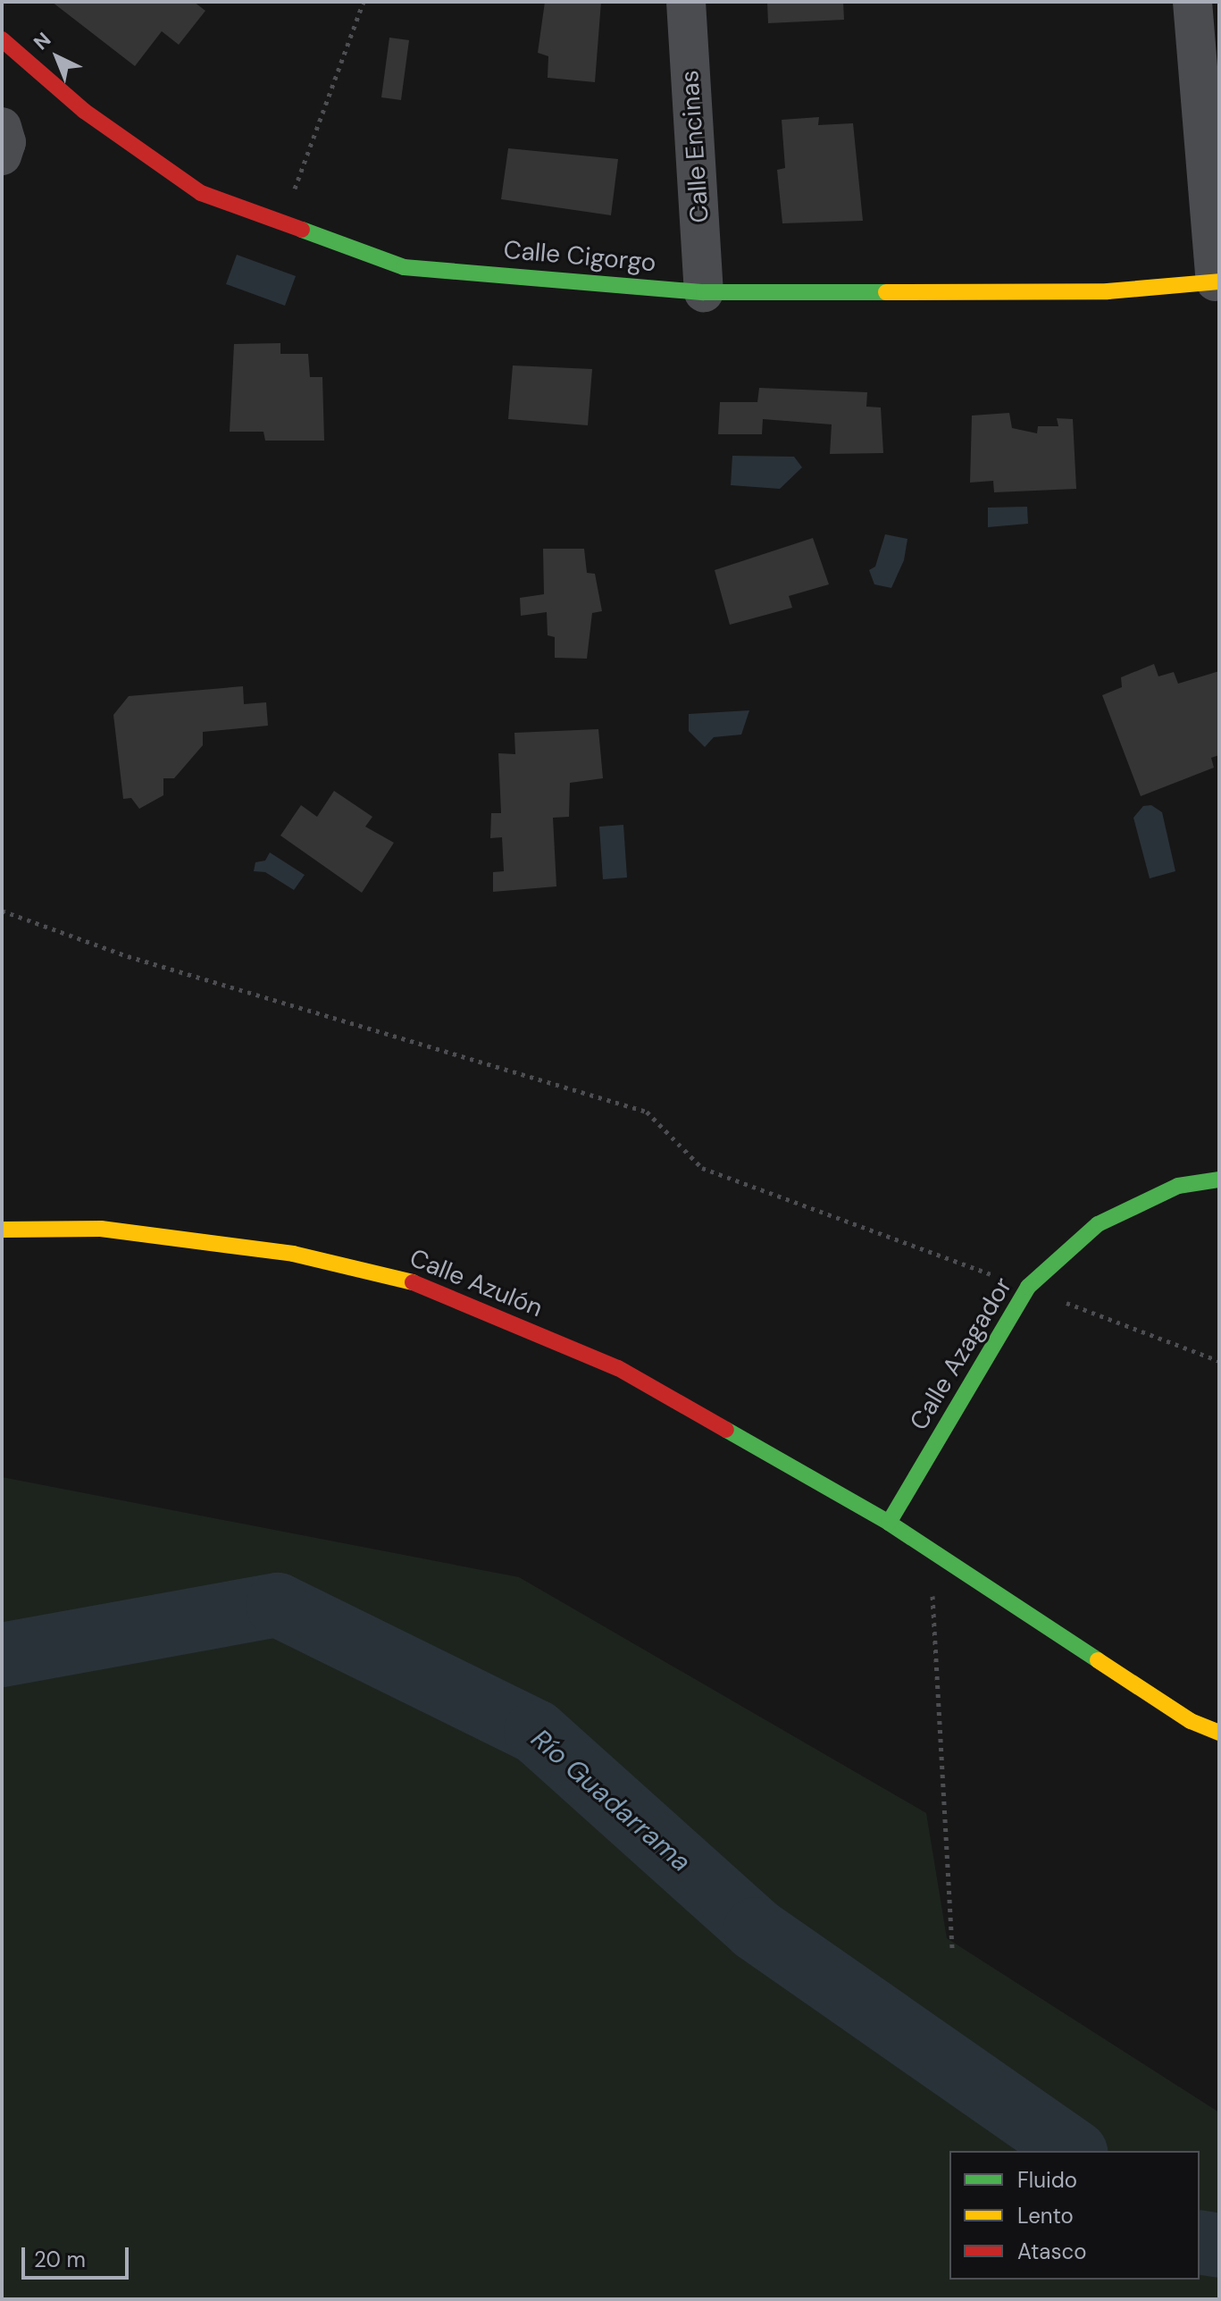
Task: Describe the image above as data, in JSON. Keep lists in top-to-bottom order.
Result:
{
  "streets": {
    "street": [
      "Calle Encinas",
      "Calle Cigorgo",
      "Calle Azulón",
      "Calle Azagador"
    ]
  },
  "crossings": [
    ["Calle Encinas", "Calle Cigorgo"],
    ["Calle Azulón", "Calle Azagador"]
  ],
  "water": ["Río Guadarrama"],
  "legend": ["Fluido", "Lento", "Atasco"],
  "scale_bar": "20 m",
  "north": "top left"
}
